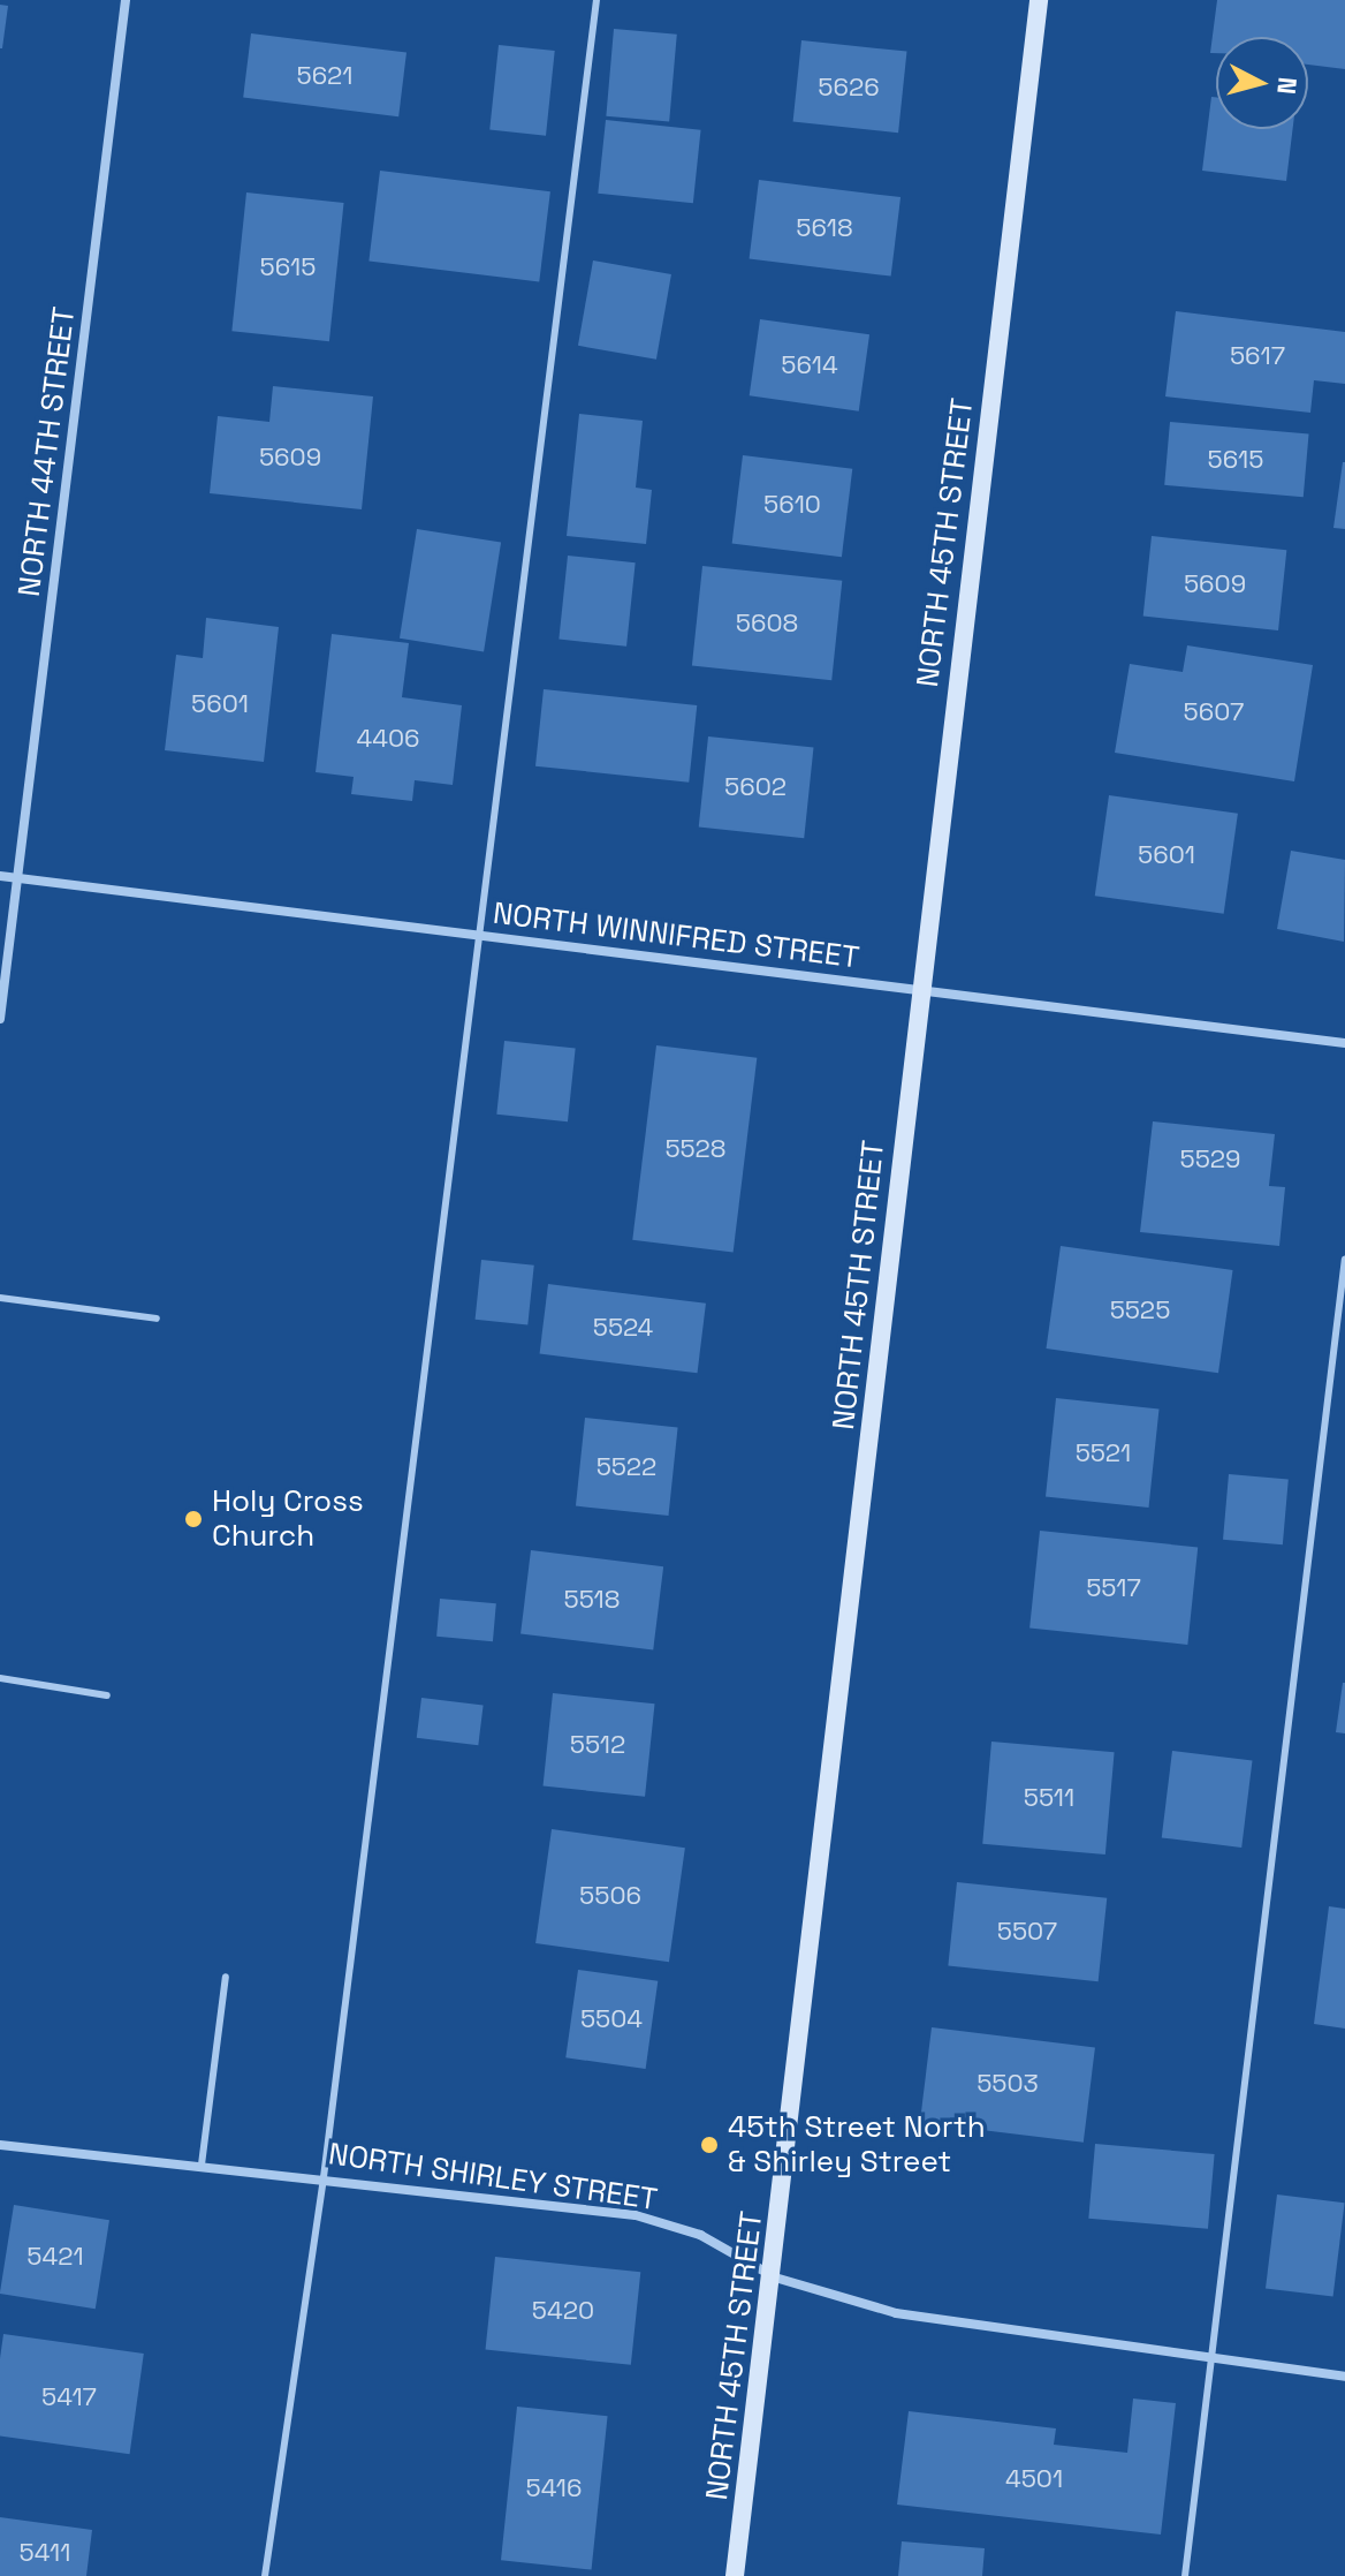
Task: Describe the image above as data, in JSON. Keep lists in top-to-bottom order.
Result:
{
  "streets": {
    "street": [
      "NORTH 44TH STREET",
      "NORTH 45TH STREET",
      "NORTH WINNIFRED STREET",
      "NORTH SHIRLEY STREET"
    ]
  },
  "crossings": [
    ["NORTH 44TH STREET", "NORTH WINNIFRED STREET"],
    ["NORTH 45TH STREET", "NORTH WINNIFRED STREET"],
    ["NORTH 45TH STREET", "NORTH SHIRLEY STREET"]
  ],
  "places": ["Holy Cross Church", "45th Street North & Shirley Street"],
  "house_numbers": [
    "5621",
    "5626",
    "5618",
    "5615",
    "5617",
    "5614",
    "5609",
    "5615",
    "5610",
    "5609",
    "5608",
    "5601",
    "5607",
    "4406",
    "5602",
    "5601",
    "5528",
    "5529",
    "5525",
    "5524",
    "5521",
    "5522",
    "5517",
    "5518",
    "5512",
    "5511",
    "5506",
    "5507",
    "5504",
    "5503",
    "5421",
    "5420",
    "5417",
    "4501",
    "5416",
    "5411"
  ],
  "north": "right"
}
